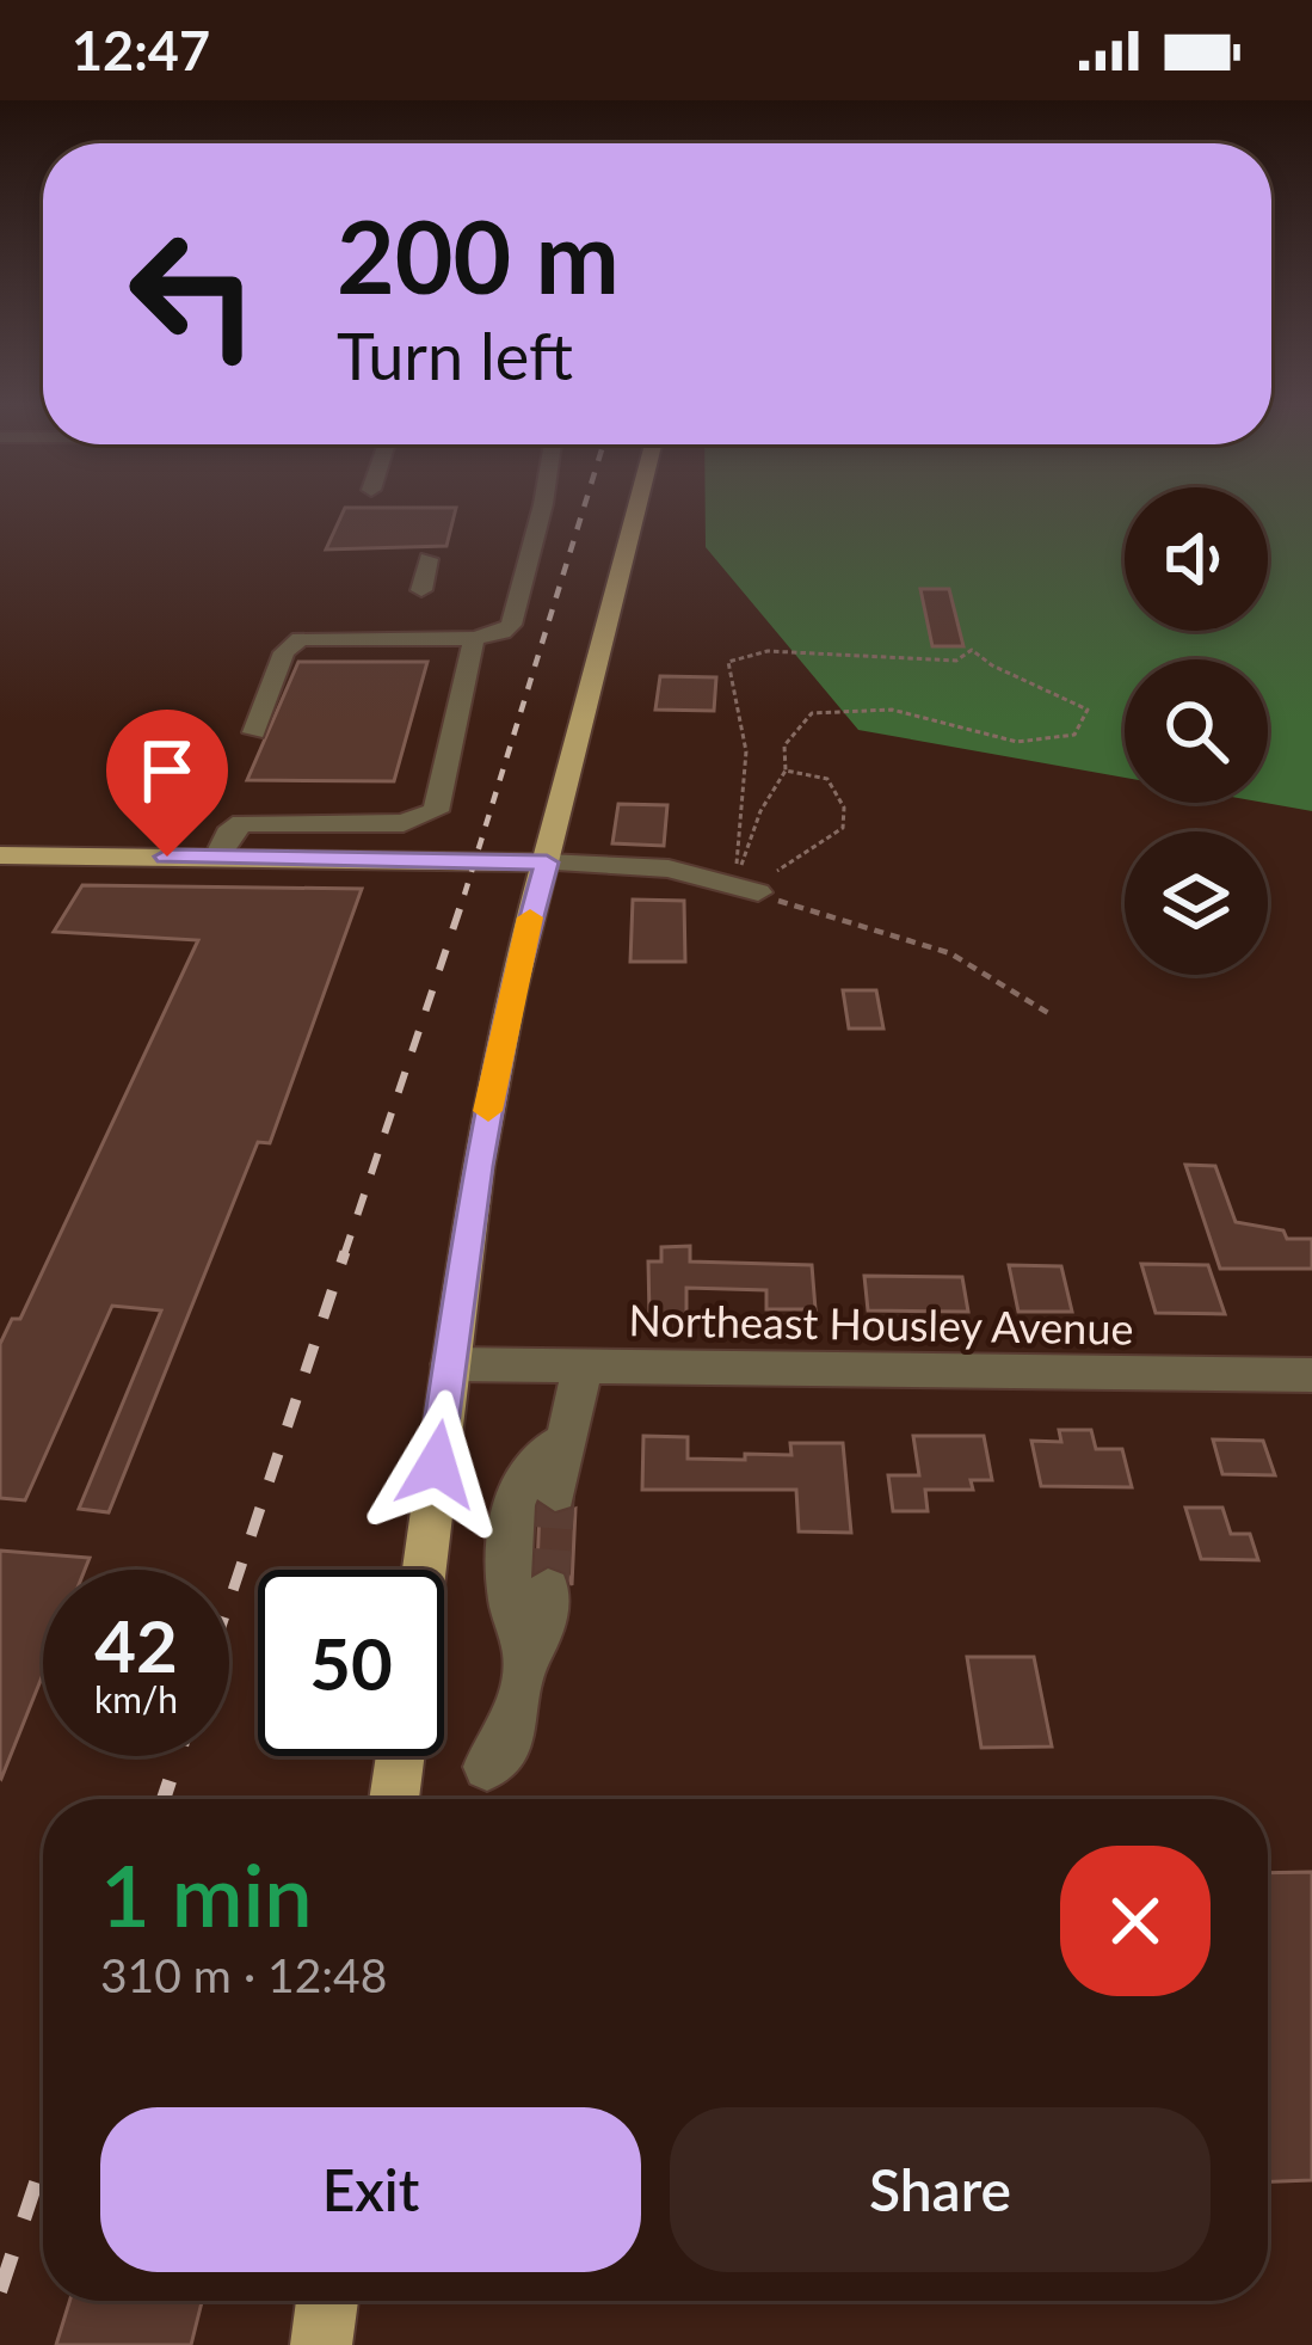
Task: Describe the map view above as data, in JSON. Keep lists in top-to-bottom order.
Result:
{
  "streets": {
    "street": ["Northeast Housley Avenue"]
  },
  "page": {
    "status": "12:47",
    "turn": ["200 m", "Turn left"],
    "speed": "42 km/h",
    "limit": "50",
    "heading": ["1 min", "310 m · 12:48"],
    "buttons": ["Exit", "Share"]
  }
}
